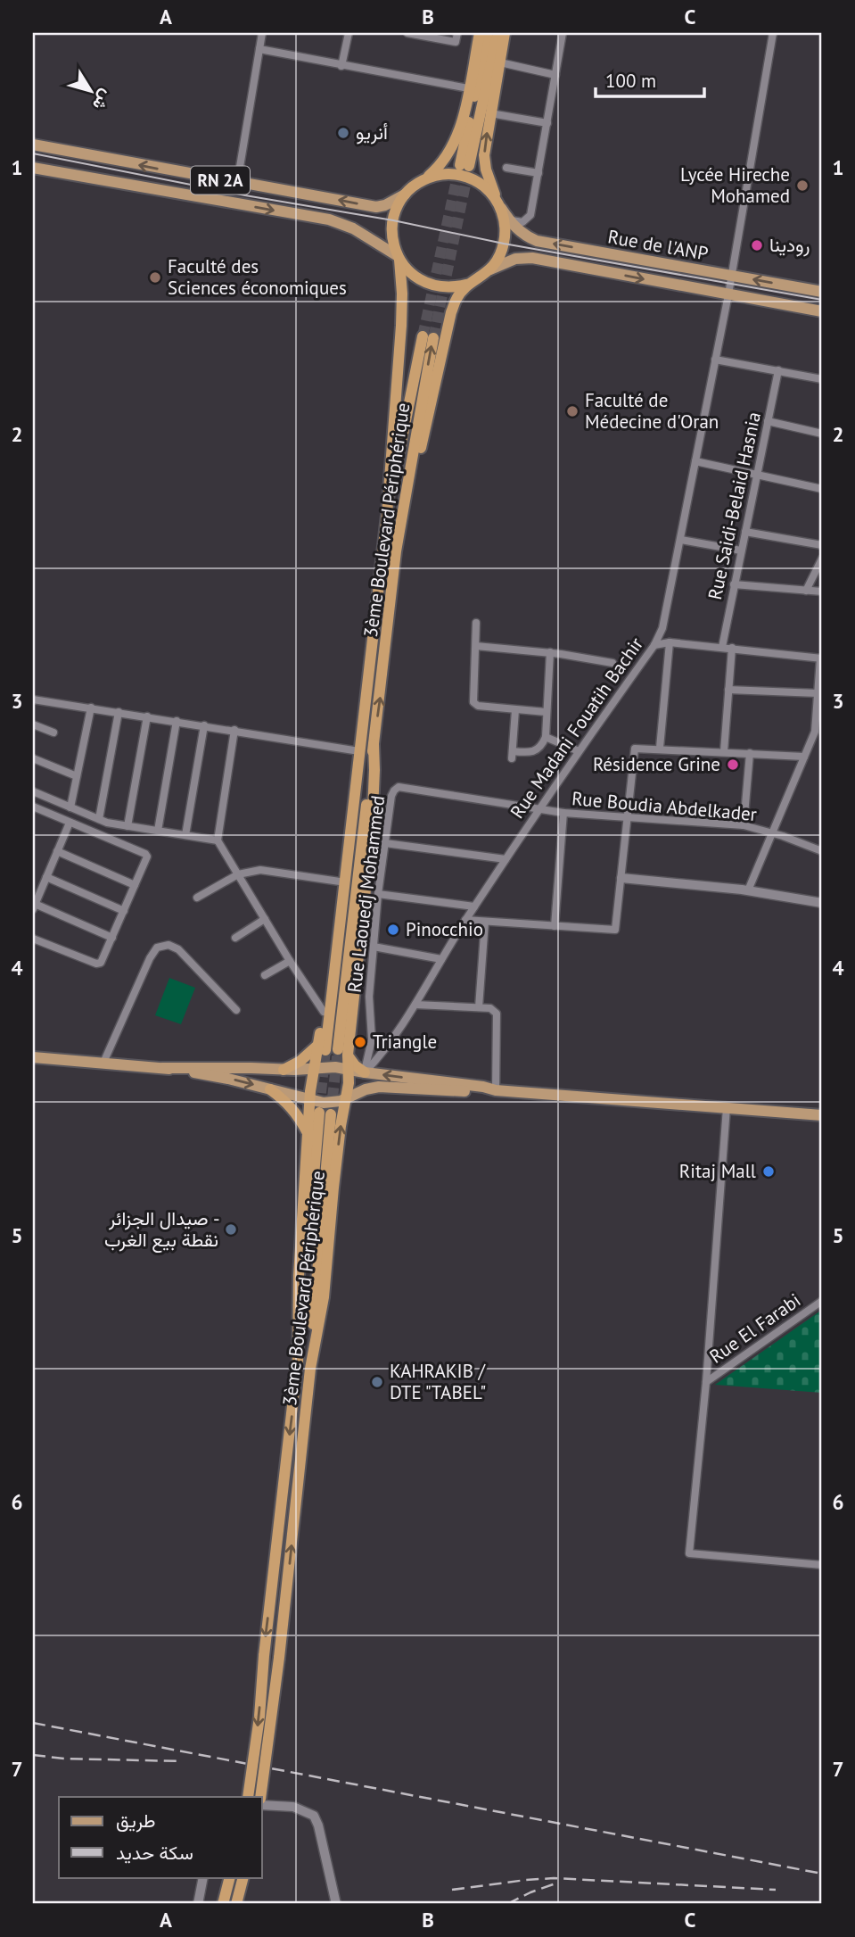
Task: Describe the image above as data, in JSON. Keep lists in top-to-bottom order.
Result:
{
  "streets": {
    "highway": ["3ème Boulevard Périphérique"],
    "main road": ["RN 2A", "Rue de l'ANP"],
    "street": [
      "Rue Saidi-Belaid Hasnia",
      "Rue Madani Fouatih Bachir",
      "Rue Boudia Abdelkader",
      "Rue Laouedj Mohammed",
      "Rue El Farabi"
    ]
  },
  "crossings": [
    ["RN 2A", "Rue de l'ANP"],
    ["Rue de l'ANP", "Rue Madani Fouatih Bachir"],
    ["Rue Madani Fouatih Bachir", "Rue Boudia Abdelkader"],
    ["Rue Madani Fouatih Bachir", "Rue Laouedj Mohammed"],
    ["Rue Boudia Abdelkader", "Rue Laouedj Mohammed"]
  ],
  "places": [
    "أنريو",
    "Lycée Hireche Mohamed",
    "رودينا",
    "Faculté des Sciences économiques",
    "Faculté de Médecine d'Oran",
    "Résidence Grine",
    "Pinocchio",
    "Triangle",
    "Ritaj Mall",
    "صيدال الجزائر - نقطة بيع الغرب",
    "KAHRAKIB / DTE \"TABEL\""
  ],
  "legend": ["طريق", "سكة حديد"],
  "scale_bar": "100 m",
  "north": "bottom right",
  "grid": {
    "columns": ["A", "B", "C"],
    "rows": [
      "1",
      "2",
      "3",
      "4",
      "5",
      "6",
      "7"
    ]
  }
}
